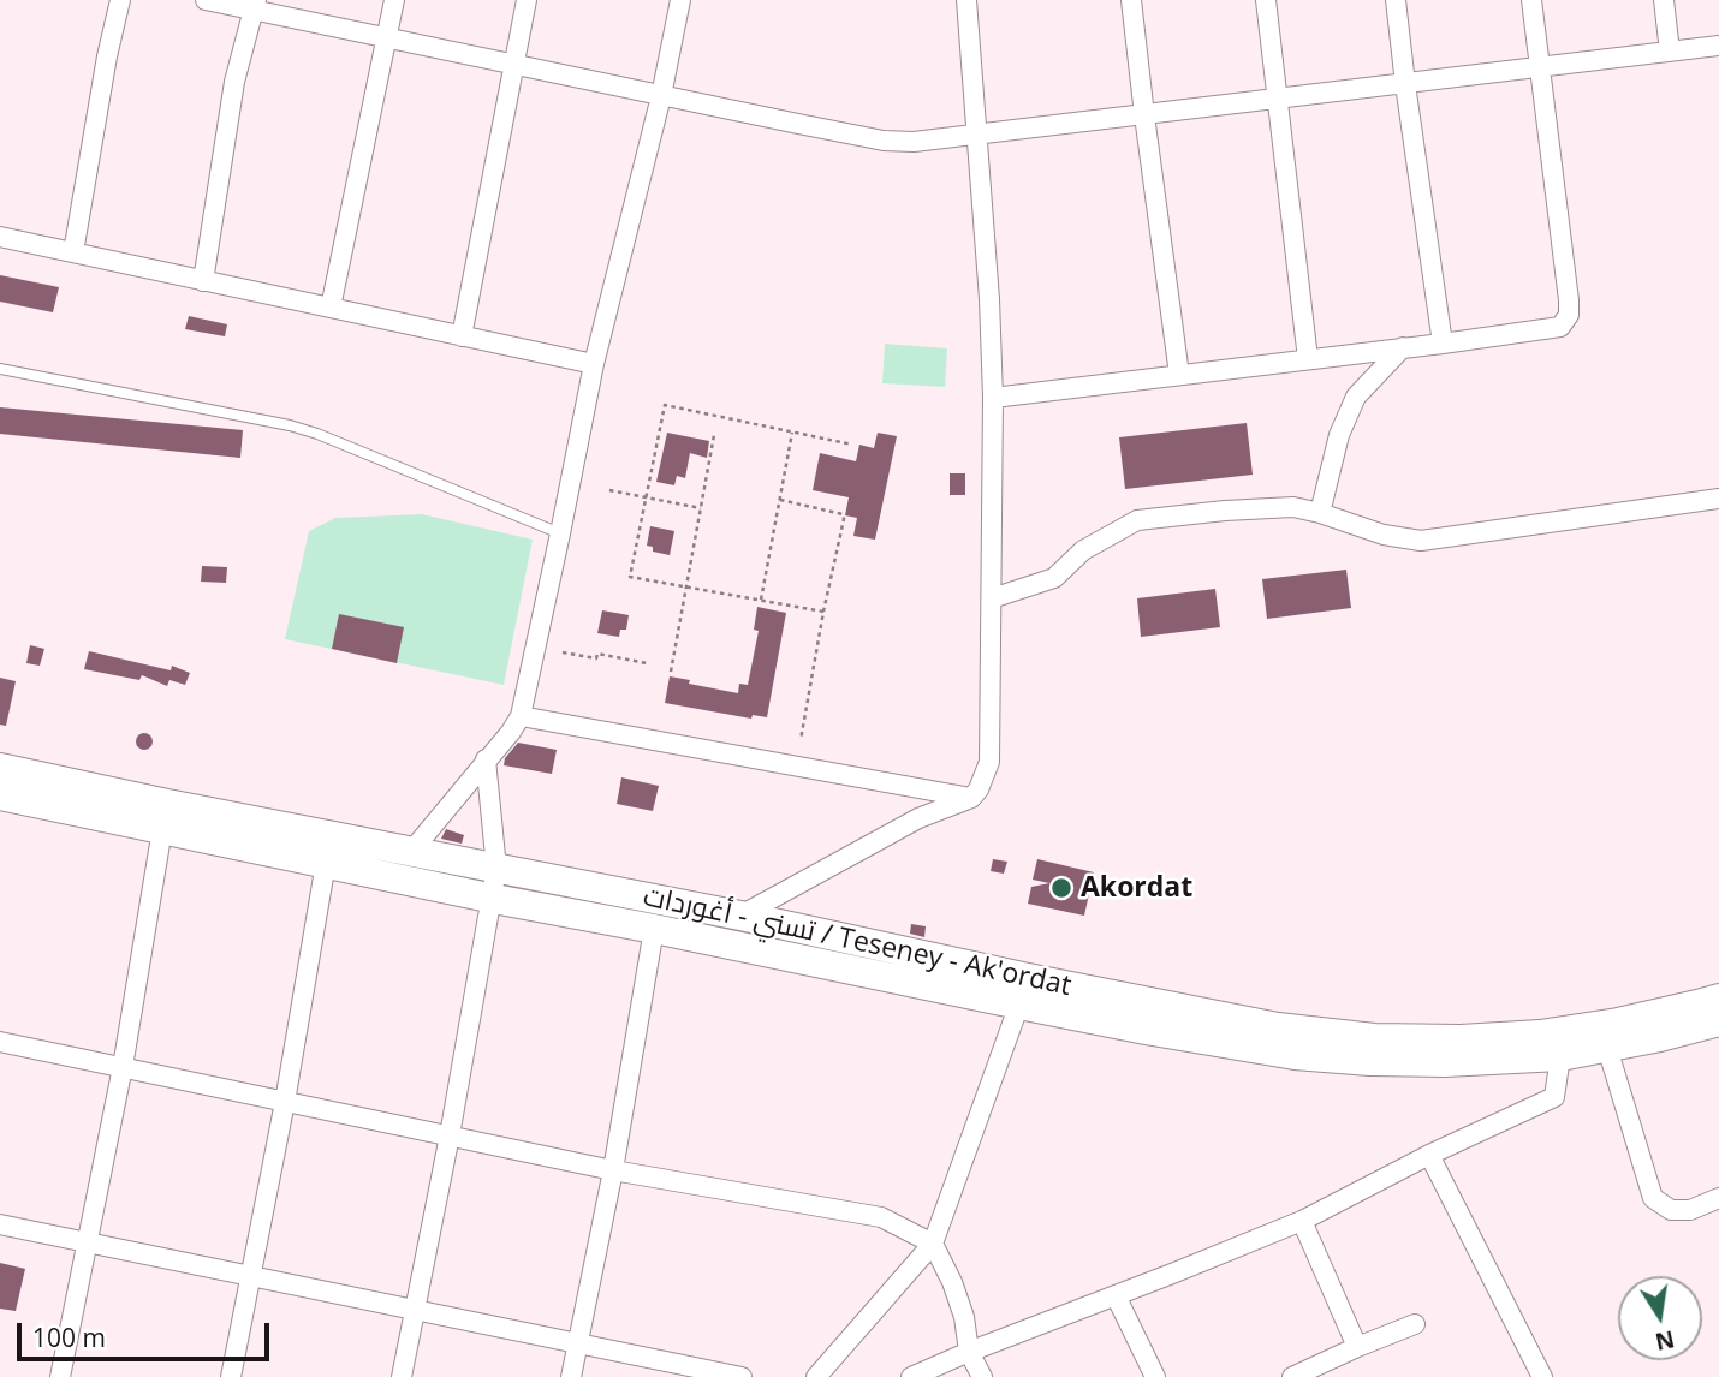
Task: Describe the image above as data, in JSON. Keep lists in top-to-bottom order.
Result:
{
  "streets": {
    "main road": ["تسني - أغوردات / Teseney - Ak'ordat"]
  },
  "places": ["Akordat"],
  "scale_bar": "100 m",
  "north": "bottom"
}
